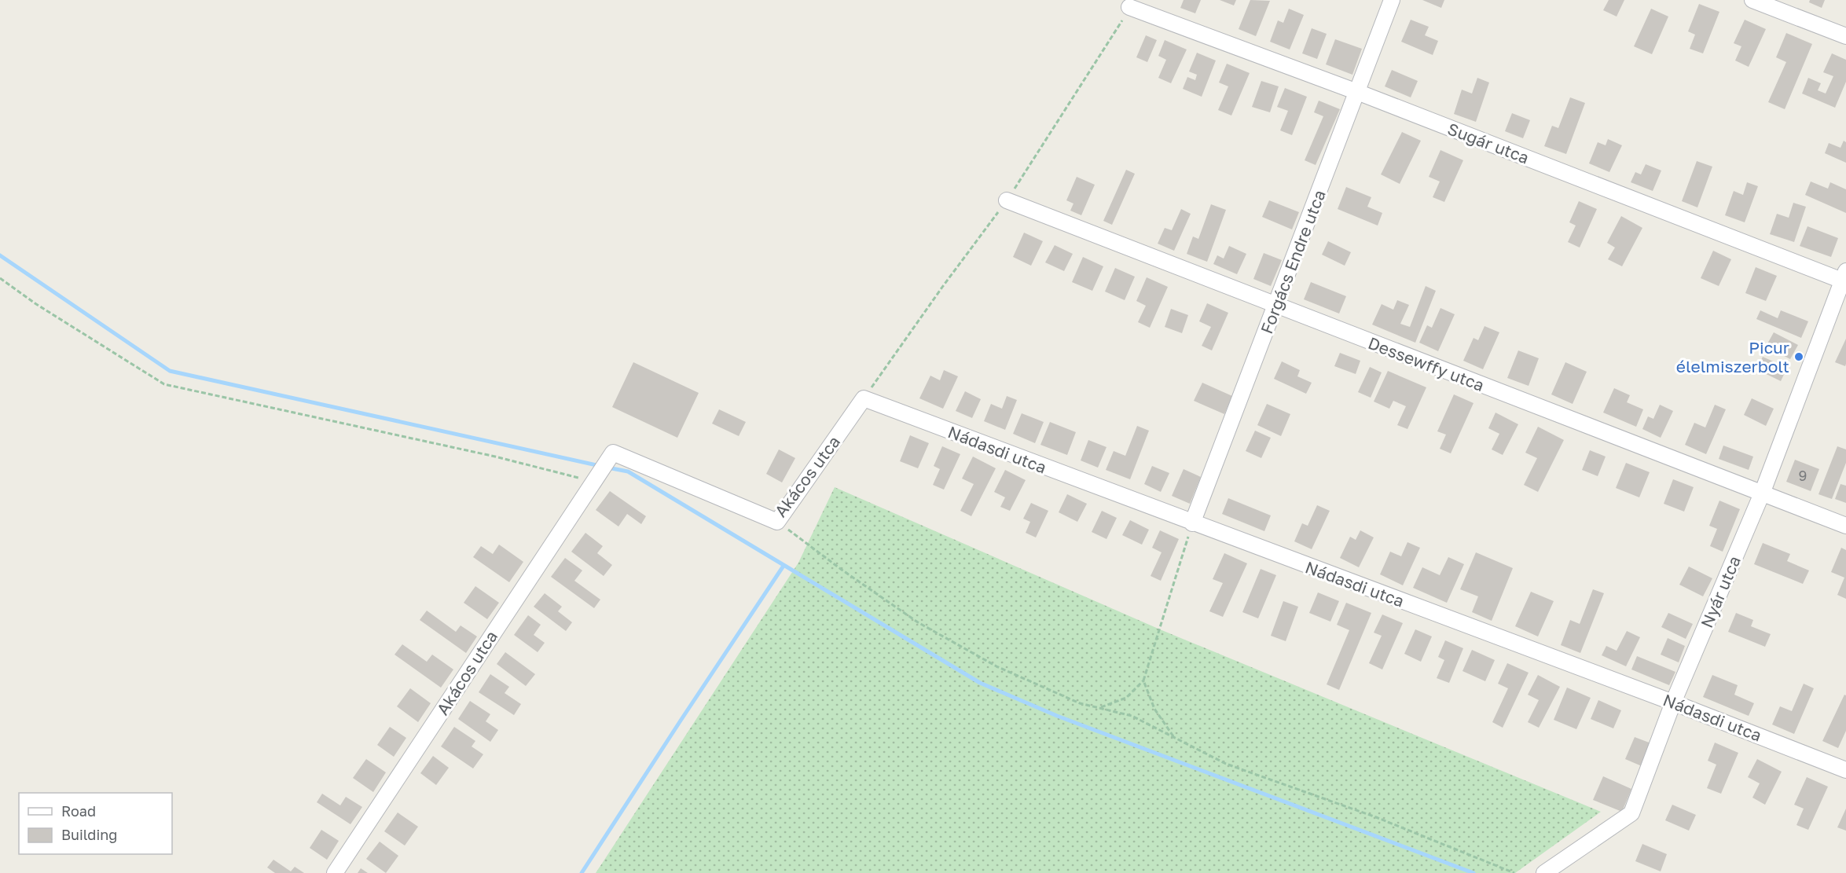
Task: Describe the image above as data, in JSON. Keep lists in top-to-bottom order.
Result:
{
  "streets": {
    "street": [
      "Sugár utca",
      "Forgács Endre utca",
      "Dessewffy utca",
      "Nádasdi utca",
      "Akácos utca",
      "Nyár utca"
    ]
  },
  "crossings": [
    ["Sugár utca", "Forgács Endre utca"],
    ["Sugár utca", "Nyár utca"],
    ["Forgács Endre utca", "Dessewffy utca"],
    ["Forgács Endre utca", "Nádasdi utca"],
    ["Dessewffy utca", "Nyár utca"],
    ["Nádasdi utca", "Akácos utca"],
    ["Nádasdi utca", "Nyár utca"]
  ],
  "places": ["Picur élelmiszerbolt"],
  "house_numbers": ["9"],
  "legend": ["Road", "Building"]
}
